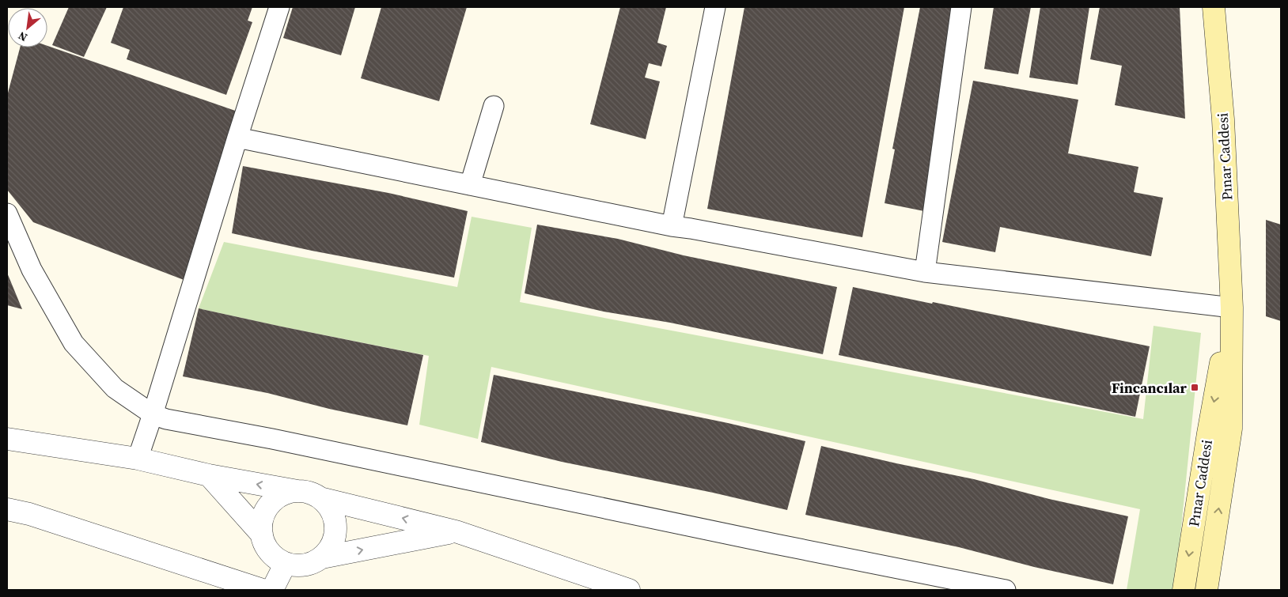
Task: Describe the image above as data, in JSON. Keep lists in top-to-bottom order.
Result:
{
  "streets": {
    "main road": ["Pınar Caddesi"]
  },
  "places": {
    "transit": ["Fincancılar"]
  },
  "north": "bottom left"
}
